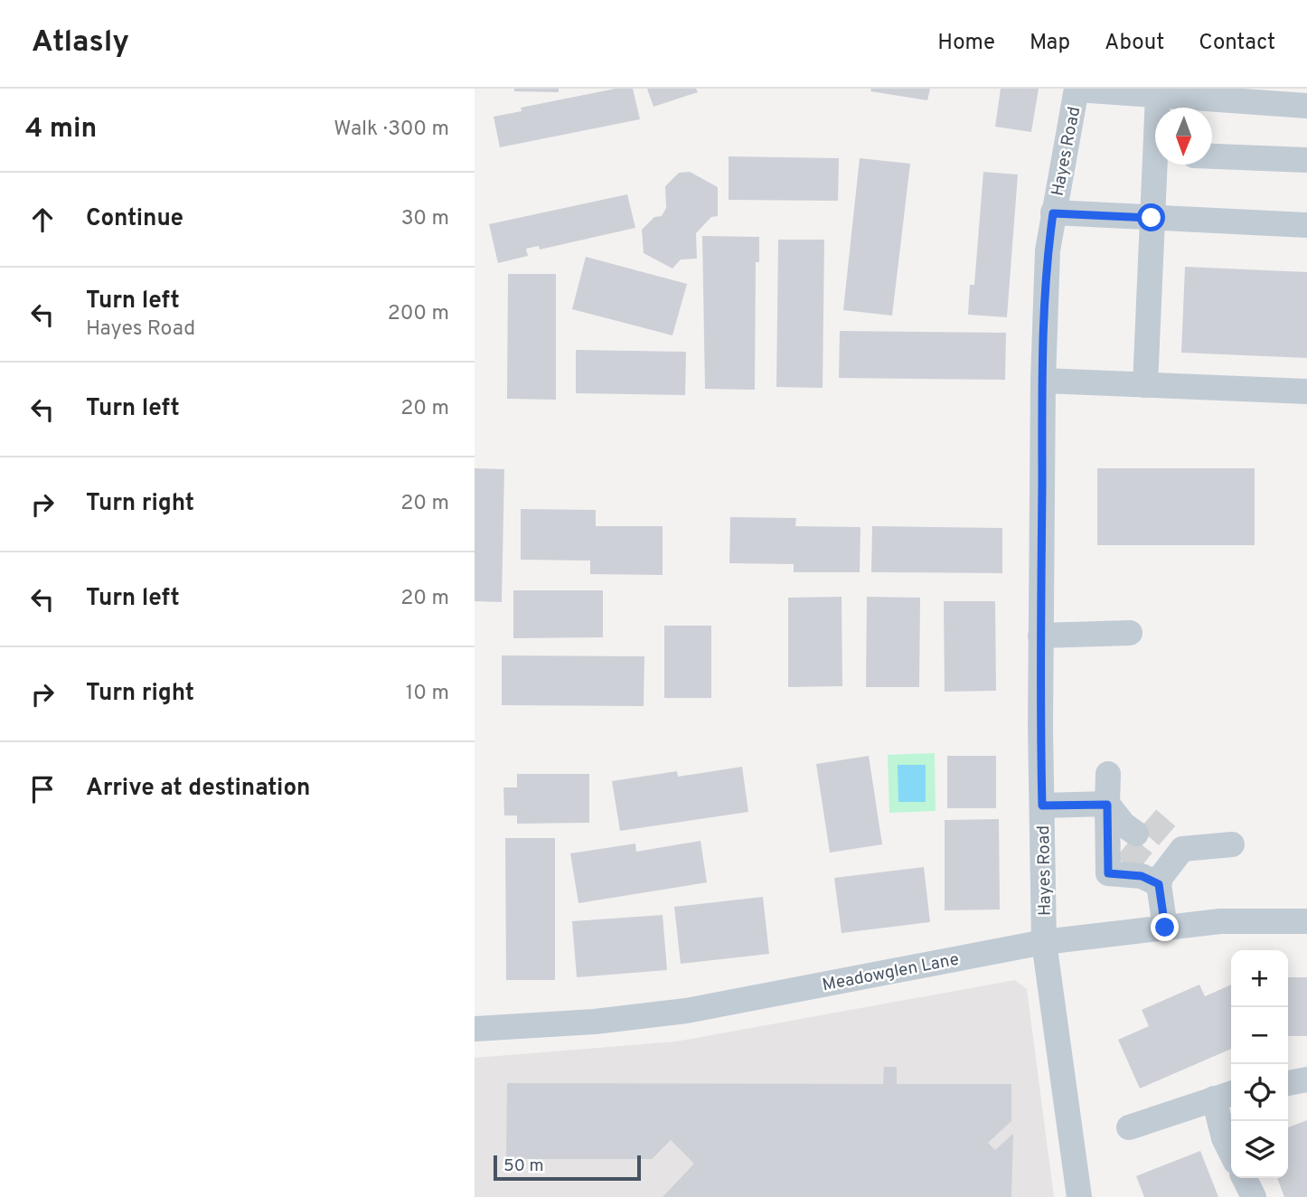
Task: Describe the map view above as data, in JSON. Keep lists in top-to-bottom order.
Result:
{
  "streets": {
    "street": ["Hayes Road", "Meadowglen Lane"]
  },
  "crossings": [
    ["Hayes Road", "Meadowglen Lane"]
  ],
  "scale_bar": "50 m",
  "north": "bottom",
  "page": {
    "header": "Atlasly",
    "nav": [
      "Home",
      "Map",
      "About",
      "Contact"
    ],
    "heading": ["4 min", "Walk · 300 m"],
    "list": [
      ["Continue", "30 m"],
      ["Turn left", "Hayes Road", "200 m"],
      ["Turn left", "20 m"],
      ["Turn right", "20 m"],
      ["Turn left", "20 m"],
      ["Turn right", "10 m"],
      "Arrive at destination"
    ],
    "map_buttons": ["+", "−"],
    "scale": "50 m"
  }
}
